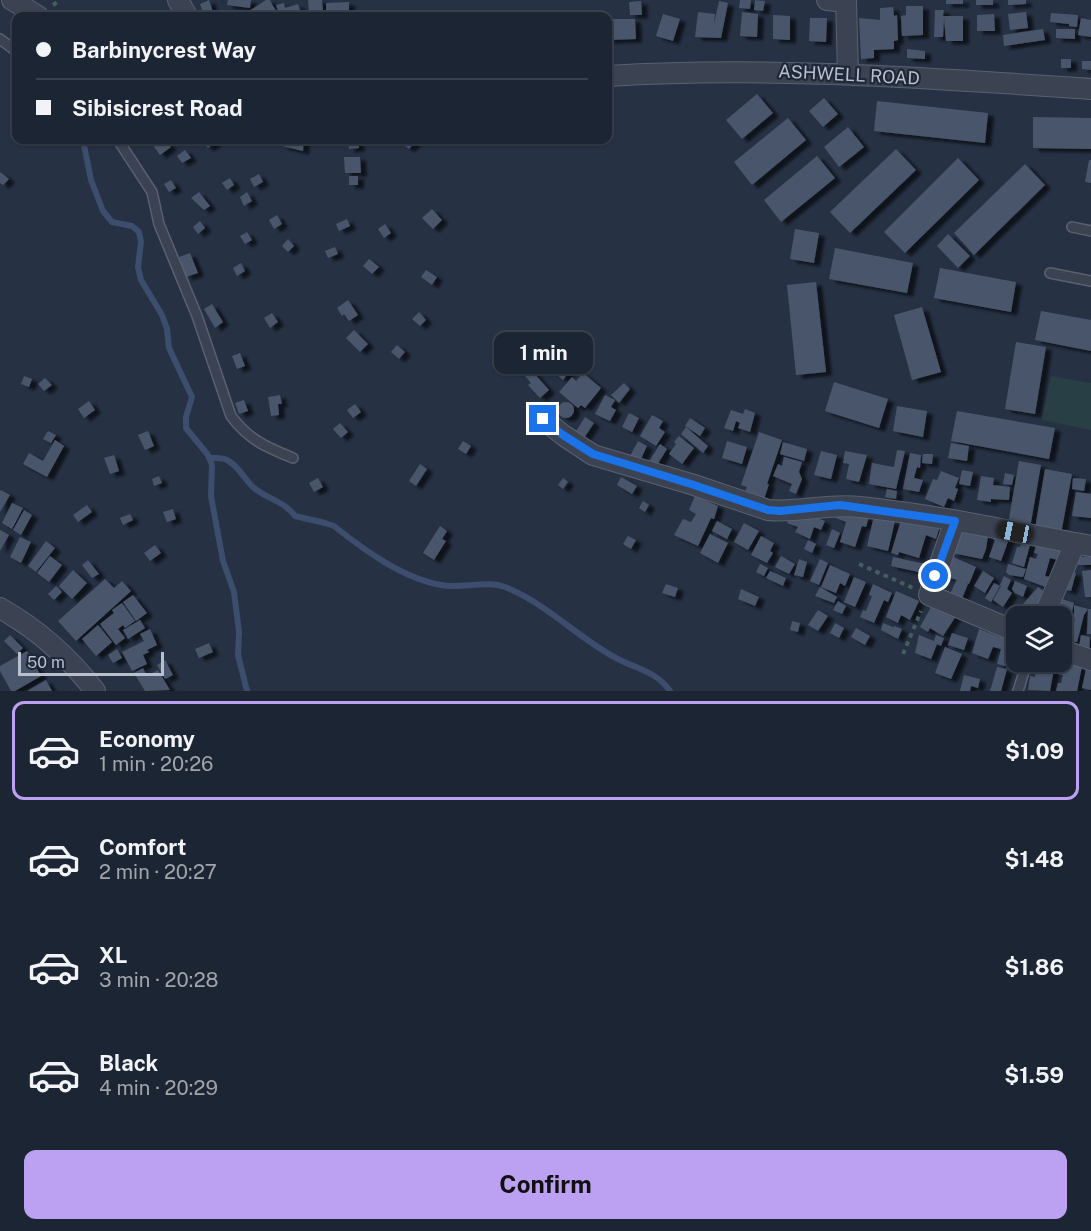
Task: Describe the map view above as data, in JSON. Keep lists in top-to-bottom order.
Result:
{
  "streets": {
    "street": ["ASHWELL ROAD"]
  },
  "scale_bar": "50 m",
  "page": {
    "banner": ["Barbinycrest Way", "Sibisicrest Road"],
    "bubble": "1 min",
    "scale": "50 m",
    "list": [
      {
        "name": "Economy",
        "note": "1 min · 20:26",
        "value": "$1.09"
      },
      {
        "name": "Comfort",
        "note": "2 min · 20:27",
        "value": "$1.48"
      },
      {
        "name": "XL",
        "note": "3 min · 20:28",
        "value": "$1.86"
      },
      {
        "name": "Black",
        "note": "4 min · 20:29",
        "value": "$1.59"
      }
    ],
    "buttons": "Confirm"
  }
}
